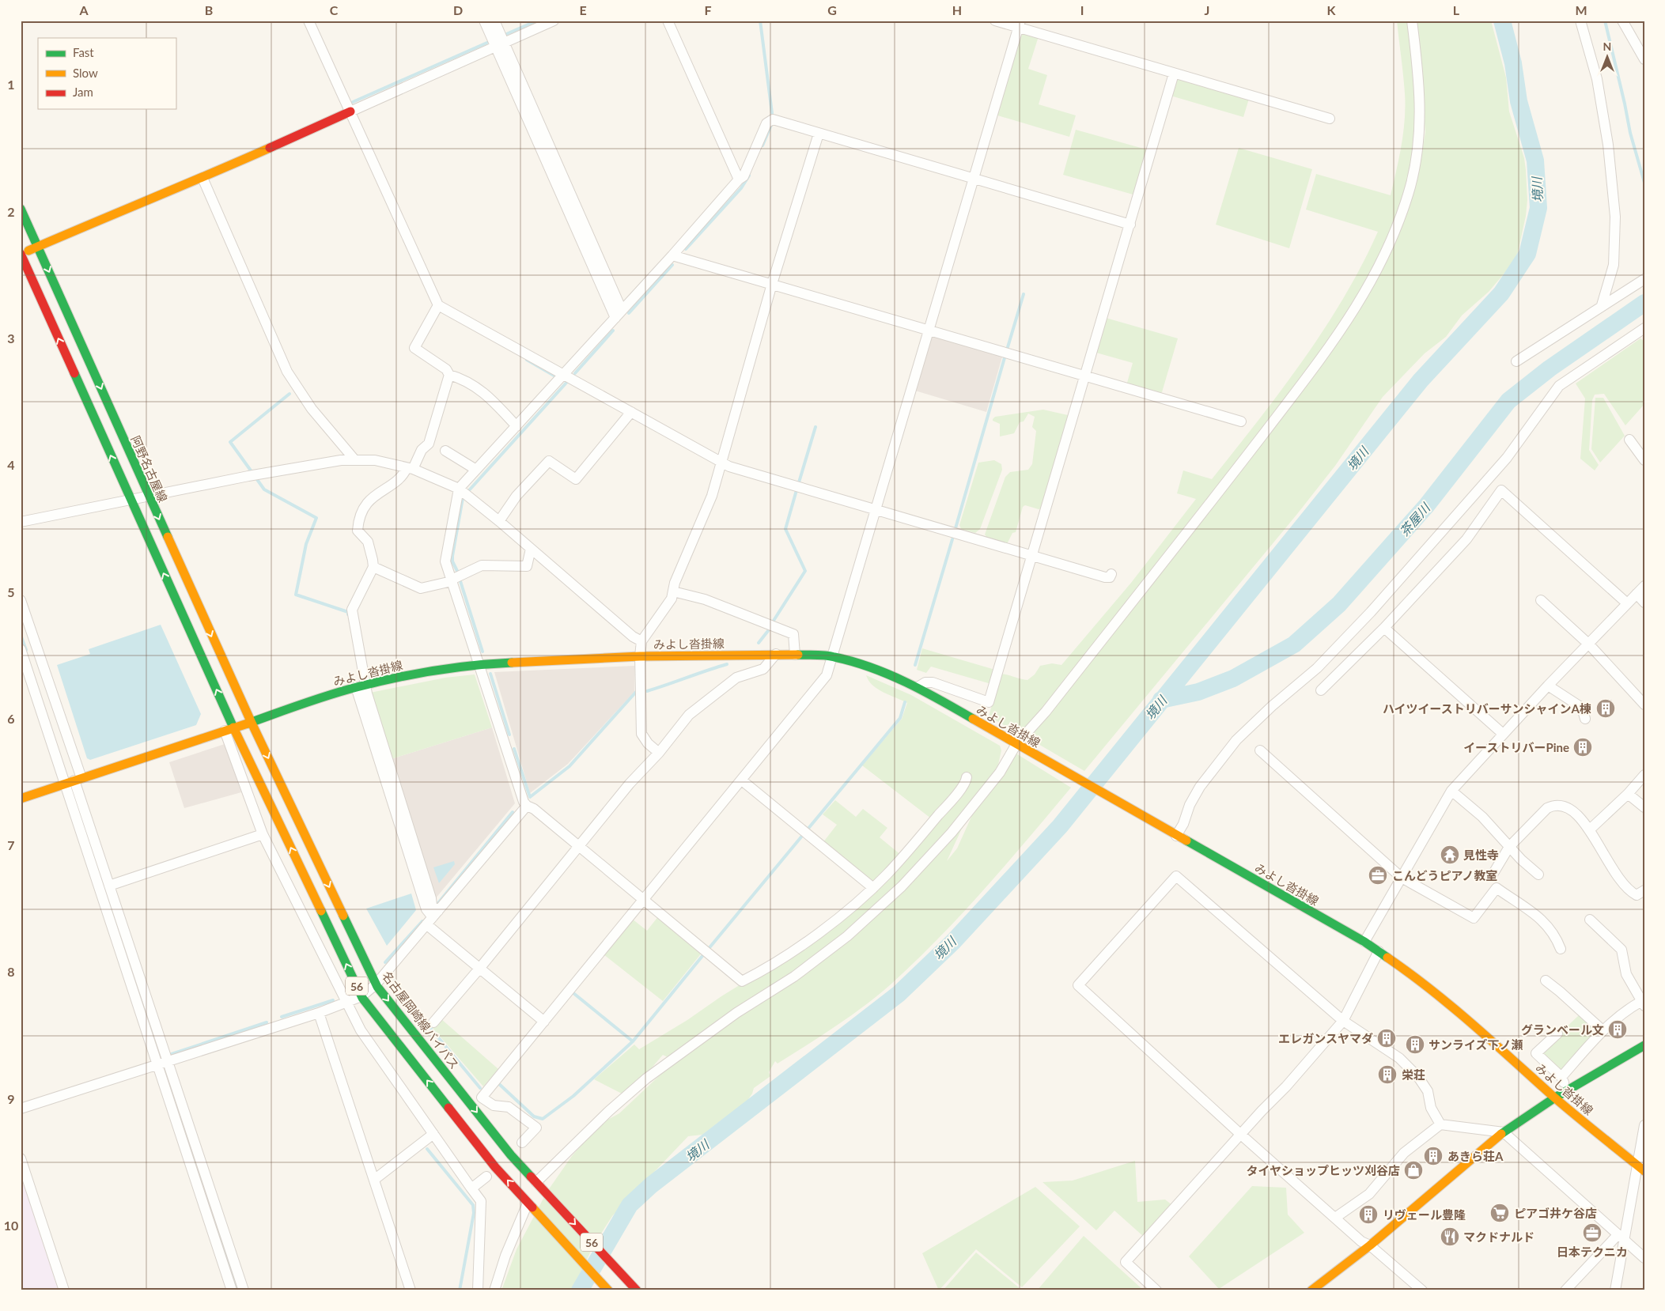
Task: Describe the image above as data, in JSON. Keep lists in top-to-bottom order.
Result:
{
  "streets": {
    "main road": [
      "阿野名古屋線",
      "みよし沓掛線",
      "56",
      "名古屋岡崎線バイパス"
    ]
  },
  "crossings": [
    ["阿野名古屋線", "みよし沓掛線"],
    ["阿野名古屋線", "名古屋岡崎線バイパス"],
    ["みよし沓掛線", "名古屋岡崎線バイパス"]
  ],
  "water": ["境川", "茶屋川"],
  "places": {
    "building": [
      "ハイツイーストリバーサンシャインA棟",
      "イーストリバーPine",
      "グランベール文",
      "エレガンスヤマダ",
      "サンライズ下ノ瀬",
      "栄荘",
      "あきら荘A",
      "リヴェール豊隆"
    ],
    "temple": ["見性寺"],
    "office": ["こんどうピアノ教室", "日本テクニカ"],
    "shop": ["タイヤショップヒッツ刈谷店"],
    "supermarket": ["ピアゴ井ケ谷店"],
    "restaurant": ["マクドナルド"]
  },
  "legend": ["Fast", "Slow", "Jam"],
  "north": "top",
  "grid": {
    "columns": [
      "A",
      "B",
      "C",
      "D",
      "E",
      "F",
      "G",
      "H",
      "I",
      "J",
      "K",
      "L",
      "M"
    ],
    "rows": [
      "1",
      "2",
      "3",
      "4",
      "5",
      "6",
      "7",
      "8",
      "9",
      "10"
    ]
  }
}
